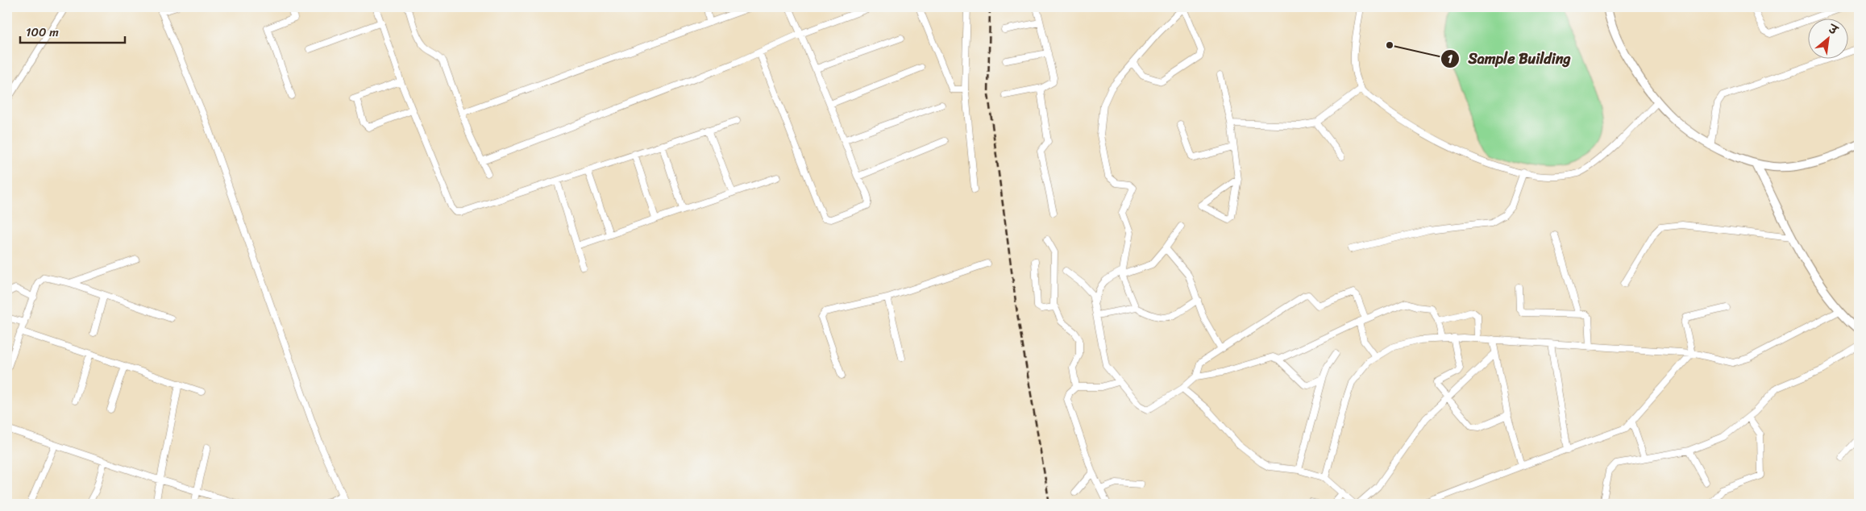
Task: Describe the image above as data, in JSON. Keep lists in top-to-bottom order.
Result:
{
  "places": ["Sample Building"],
  "scale_bar": "100 m",
  "north": "top right"
}
